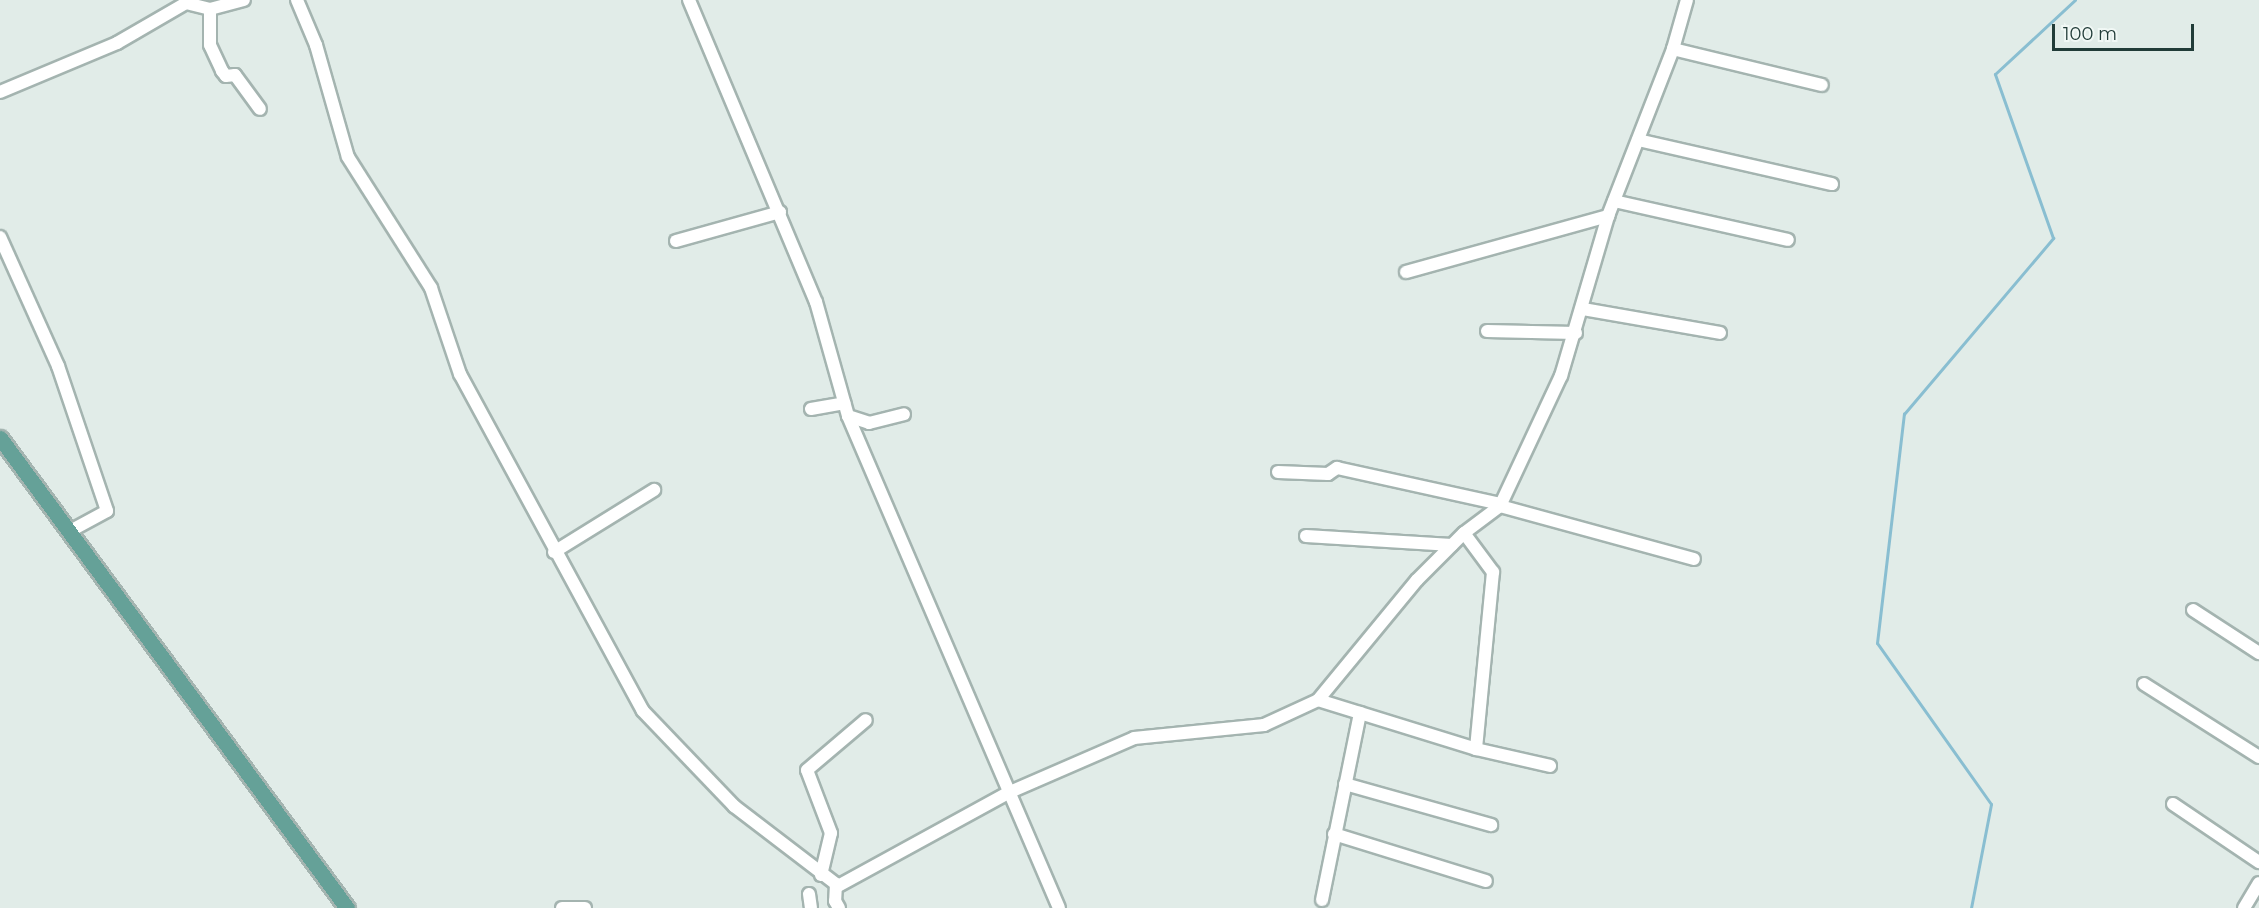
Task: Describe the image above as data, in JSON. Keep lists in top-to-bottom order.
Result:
{
  "scale_bar": "100 m"
}
